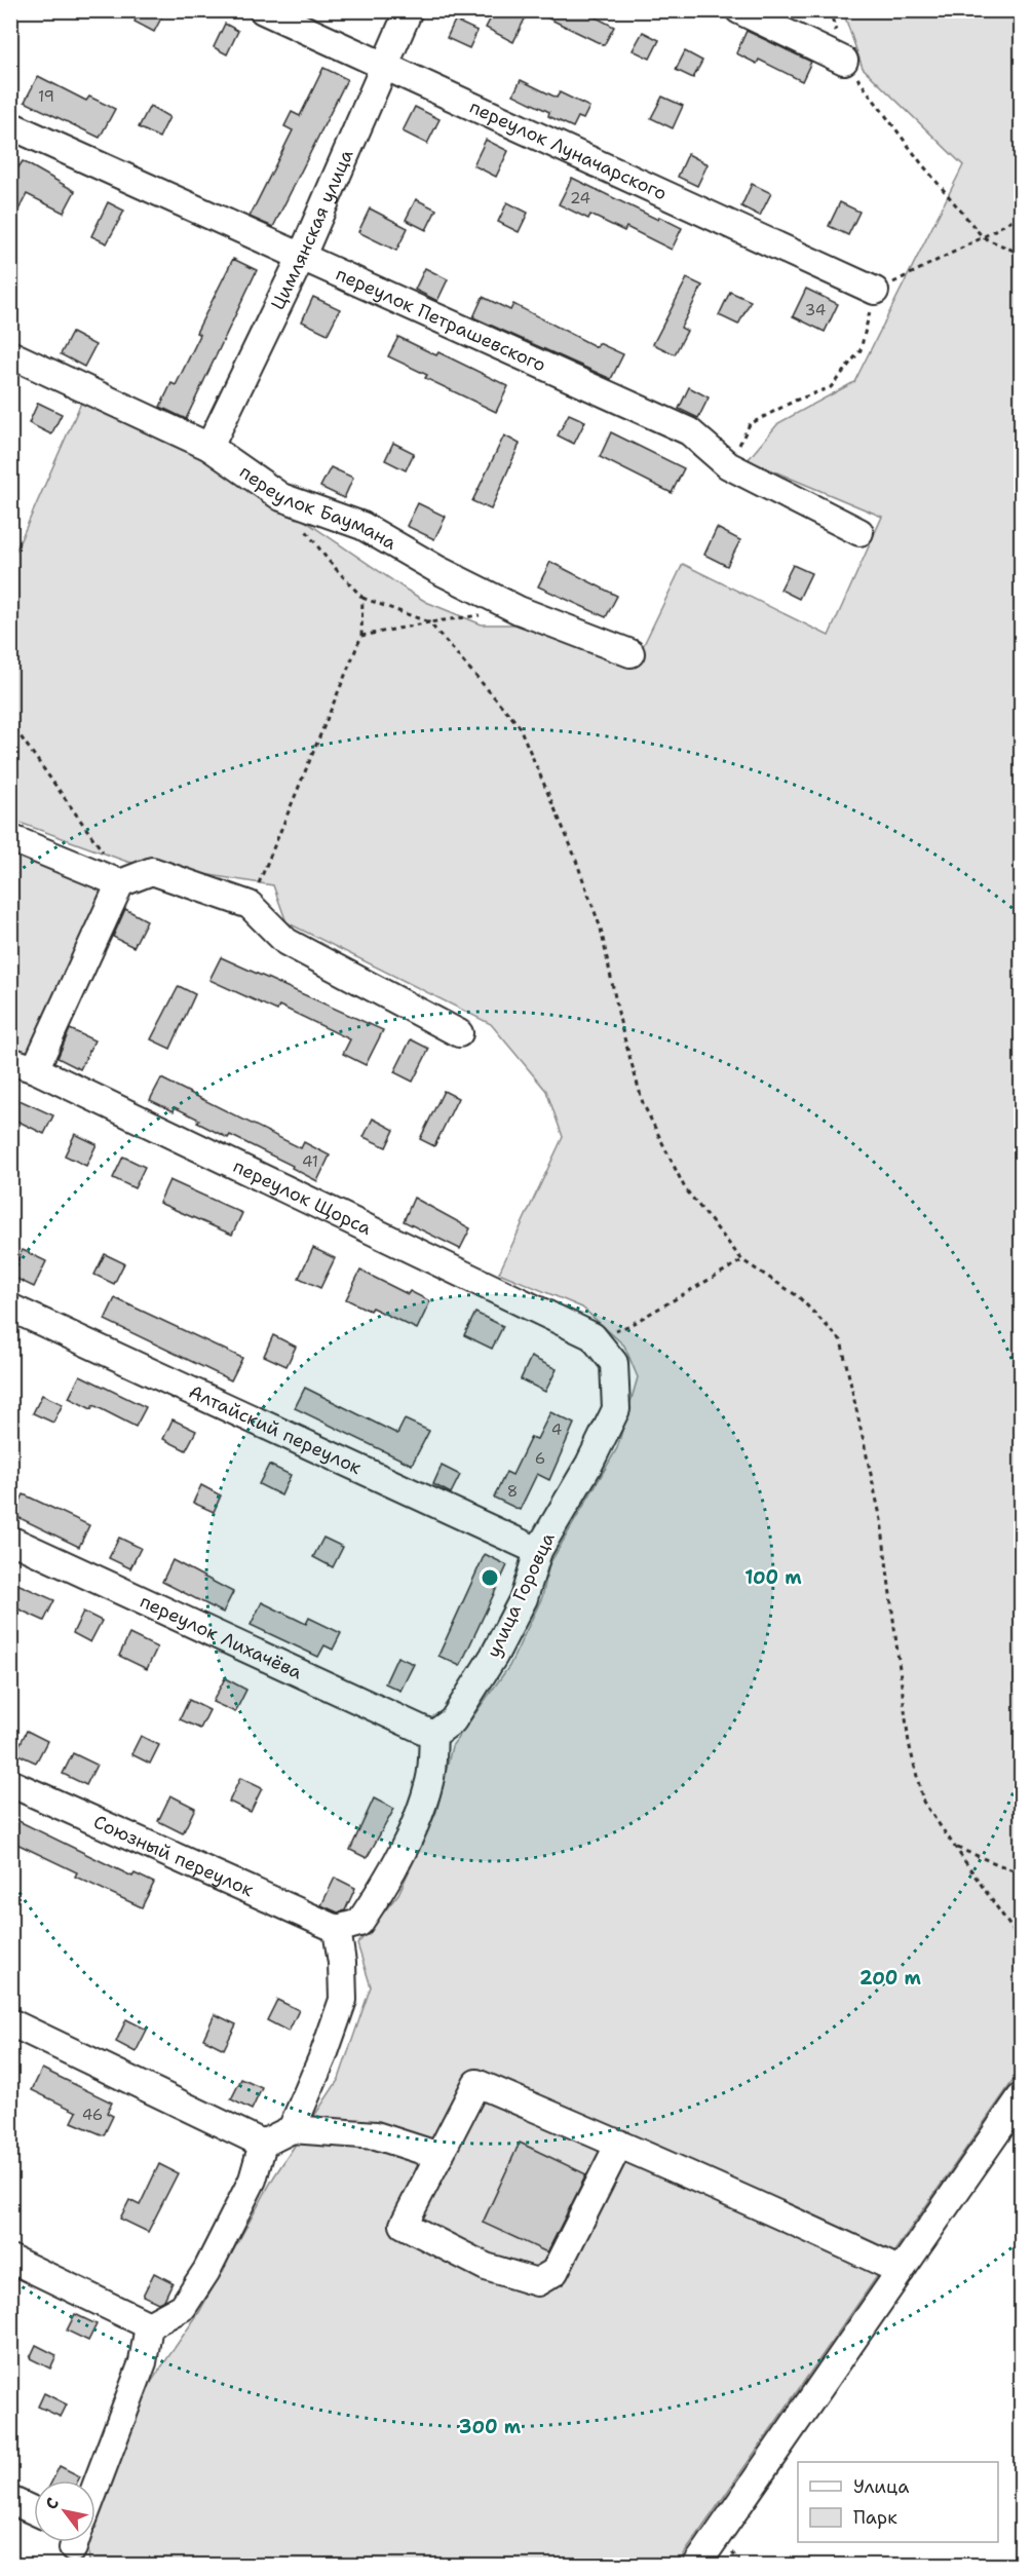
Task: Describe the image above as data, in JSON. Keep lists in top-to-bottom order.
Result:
{
  "streets": {
    "street": [
      "переулок Луначарского",
      "Цимлянская улица",
      "переулок Петрашевского",
      "переулок Баумана",
      "переулок Щорса",
      "Алтайский переулок",
      "улица Горовца",
      "переулок Лихачёва",
      "Союзный переулок"
    ]
  },
  "crossings": [
    ["переулок Луначарского", "Цимлянская улица"],
    ["Цимлянская улица", "переулок Петрашевского"],
    ["Цимлянская улица", "переулок Баумана"],
    ["переулок Щорса", "улица Горовца"],
    ["Алтайский переулок", "улица Горовца"],
    ["улица Горовца", "переулок Лихачёва"]
  ],
  "house_numbers": [
    "19",
    "24",
    "34",
    "41",
    "4",
    "6",
    "8",
    "46"
  ],
  "legend": ["Улица", "Парк"],
  "north": "top left",
  "rings": ["100 m", "200 m", "300 m"]
}
